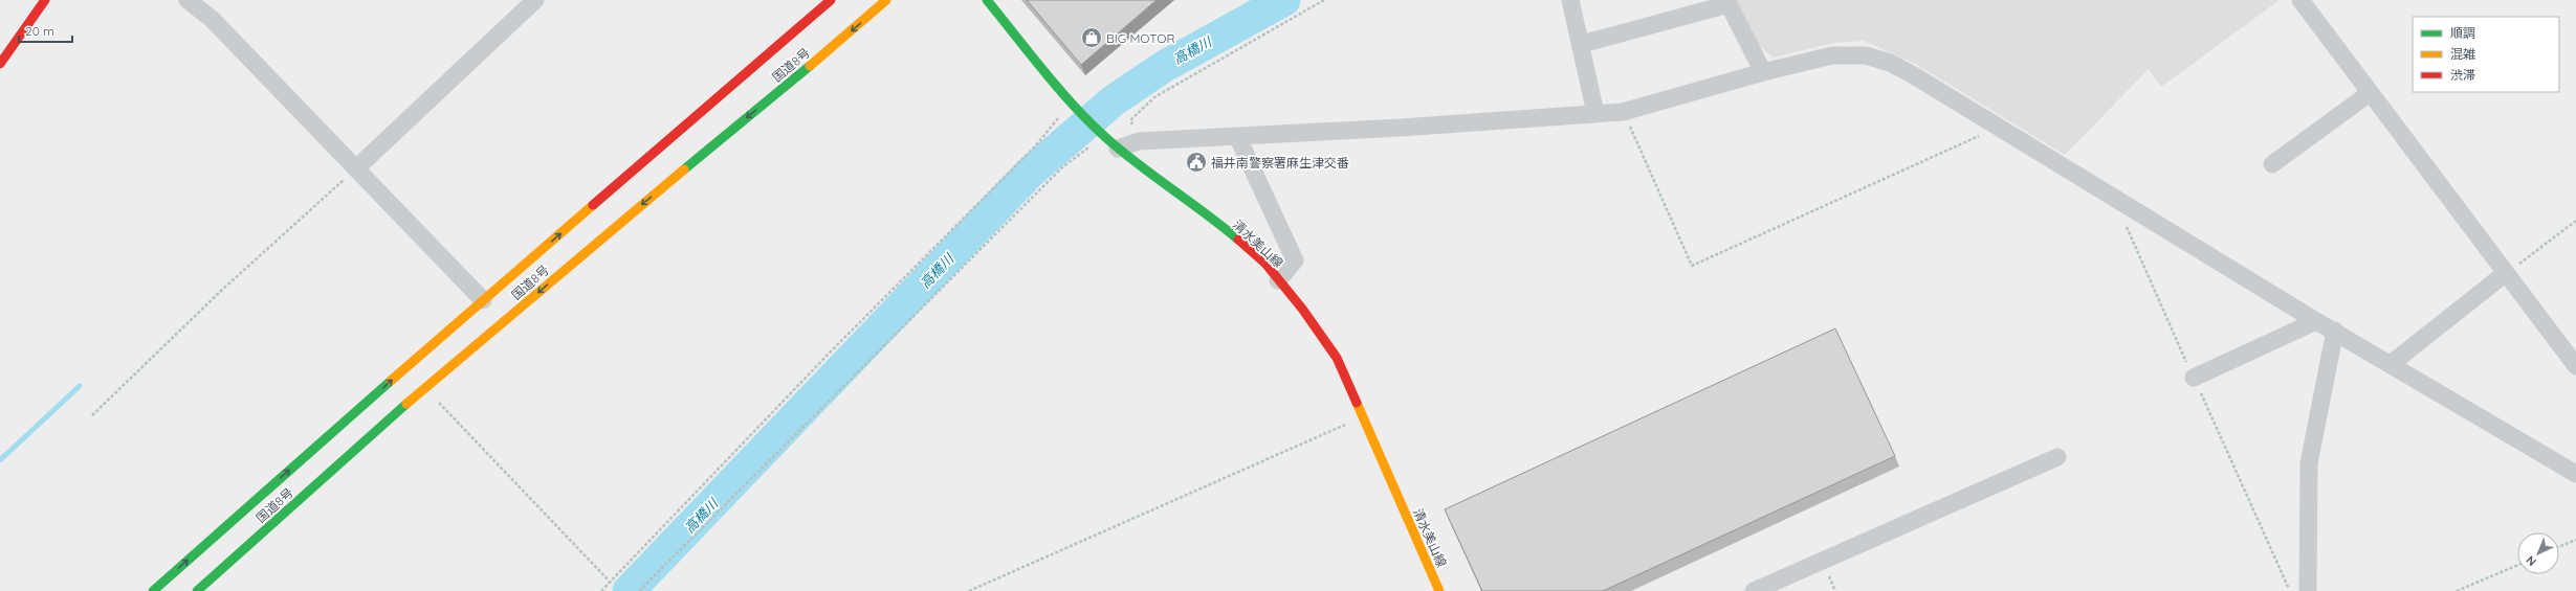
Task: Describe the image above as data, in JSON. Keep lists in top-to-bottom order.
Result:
{
  "streets": {
    "main road": ["国道8号", "清水美山線"]
  },
  "water": ["高橋川"],
  "places": {
    "shop": ["BIG MOTOR"],
    "public building": ["福井南警察署麻生津交番"]
  },
  "legend": ["順調", "混雑", "渋滞"],
  "scale_bar": "20 m",
  "north": "bottom left"
}
